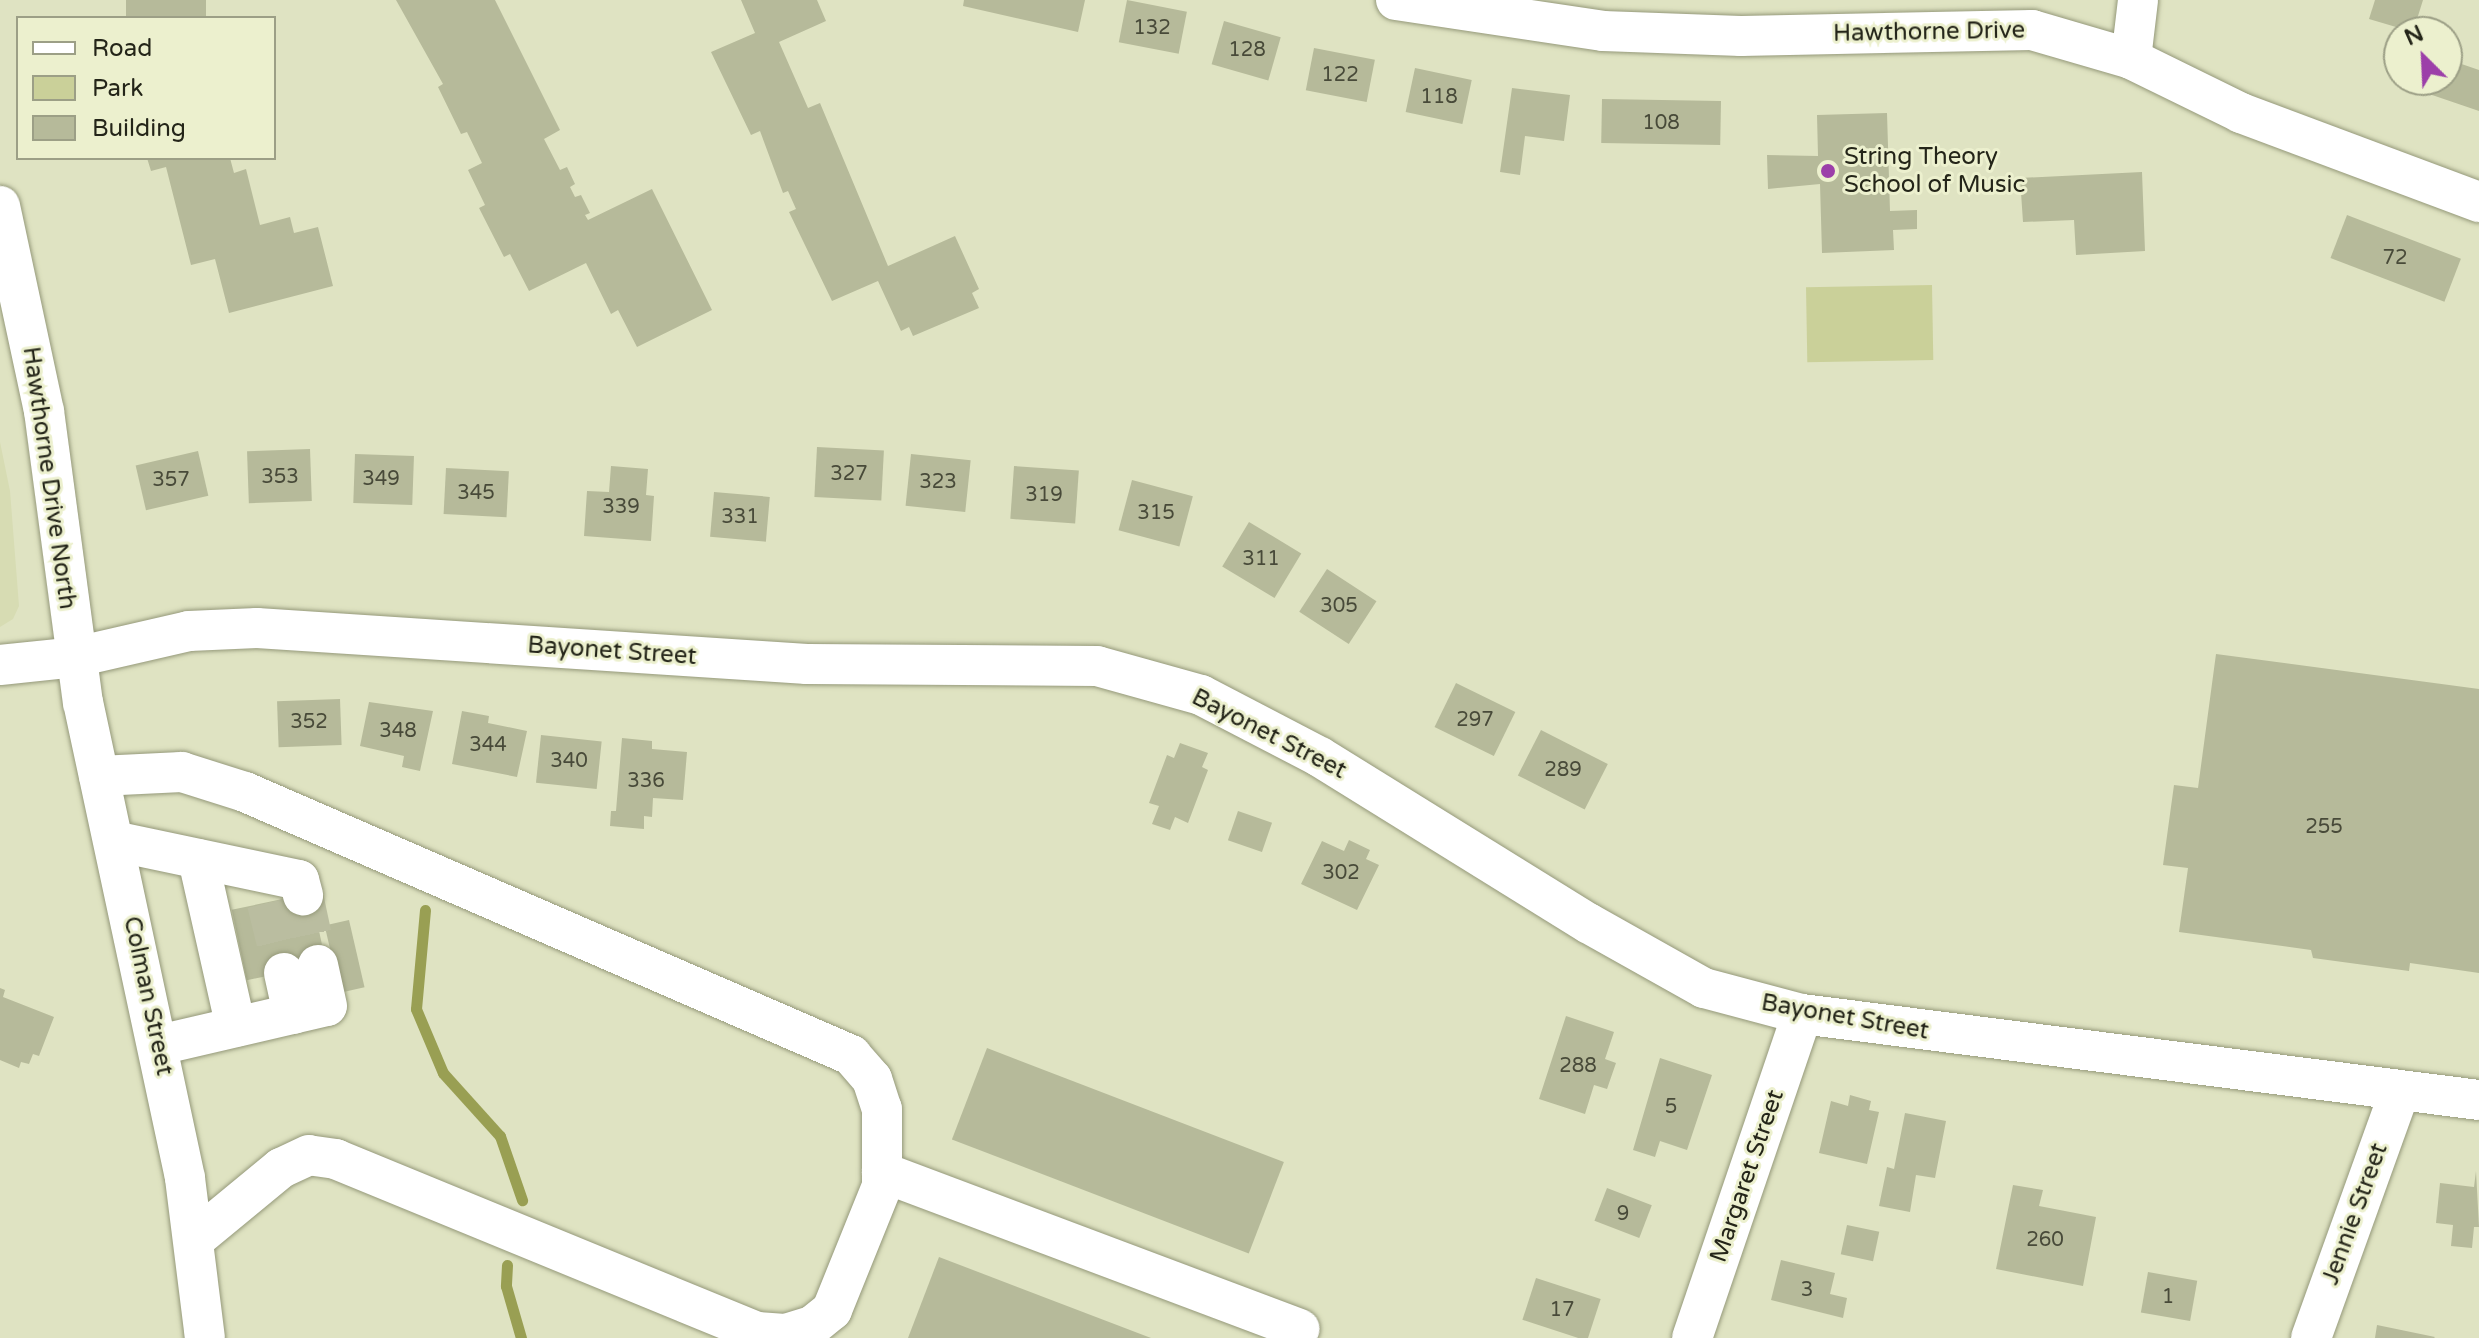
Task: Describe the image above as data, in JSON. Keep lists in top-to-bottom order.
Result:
{
  "streets": {
    "street": [
      "Hawthorne Drive",
      "Hawthorne Drive North",
      "Bayonet Street",
      "Colman Street",
      "Margaret Street",
      "Jennie Street"
    ]
  },
  "crossings": [
    ["Hawthorne Drive North", "Bayonet Street"],
    ["Hawthorne Drive North", "Colman Street"],
    ["Bayonet Street", "Colman Street"],
    ["Bayonet Street", "Margaret Street"],
    ["Bayonet Street", "Jennie Street"]
  ],
  "places": ["String Theory School of Music"],
  "house_numbers": [
    "132",
    "128",
    "122",
    "118",
    "108",
    "72",
    "327",
    "353",
    "349",
    "357",
    "323",
    "345",
    "319",
    "339",
    "315",
    "331",
    "311",
    "305",
    "297",
    "352",
    "348",
    "344",
    "340",
    "289",
    "336",
    "255",
    "302",
    "288",
    "5",
    "9",
    "260",
    "3",
    "1",
    "17"
  ],
  "legend": ["Road", "Park", "Building"],
  "north": "top left"
}
